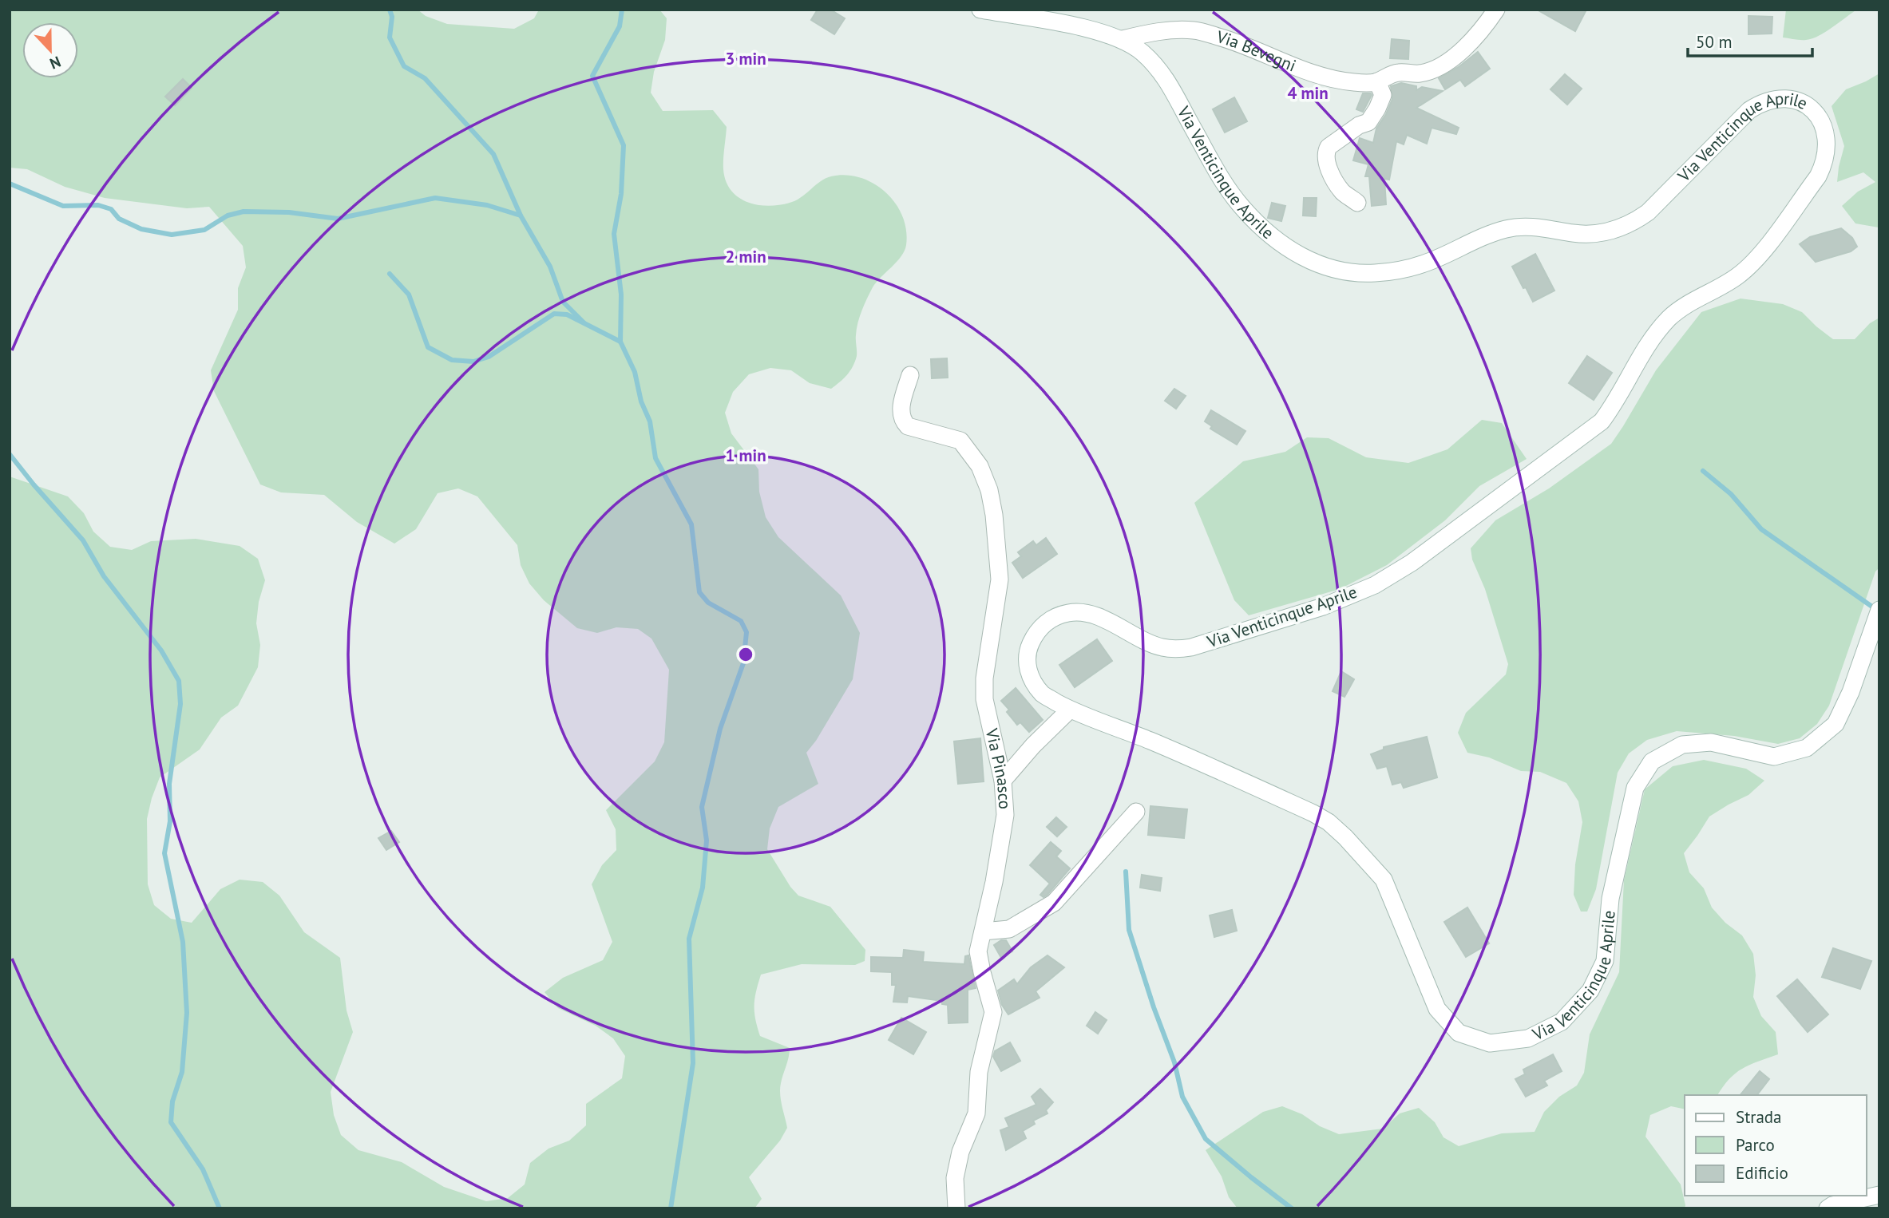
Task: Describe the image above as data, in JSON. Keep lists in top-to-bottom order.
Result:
{
  "streets": {
    "main road": ["Via Bevegni", "Via Venticinque Aprile", "Via Pinasco"]
  },
  "crossings": [
    ["Via Bevegni", "Via Venticinque Aprile"]
  ],
  "legend": ["Strada", "Parco", "Edificio"],
  "scale_bar": "50 m",
  "north": "bottom",
  "rings": [
    "3 min",
    "4 min",
    "2 min",
    "1 min"
  ]
}
